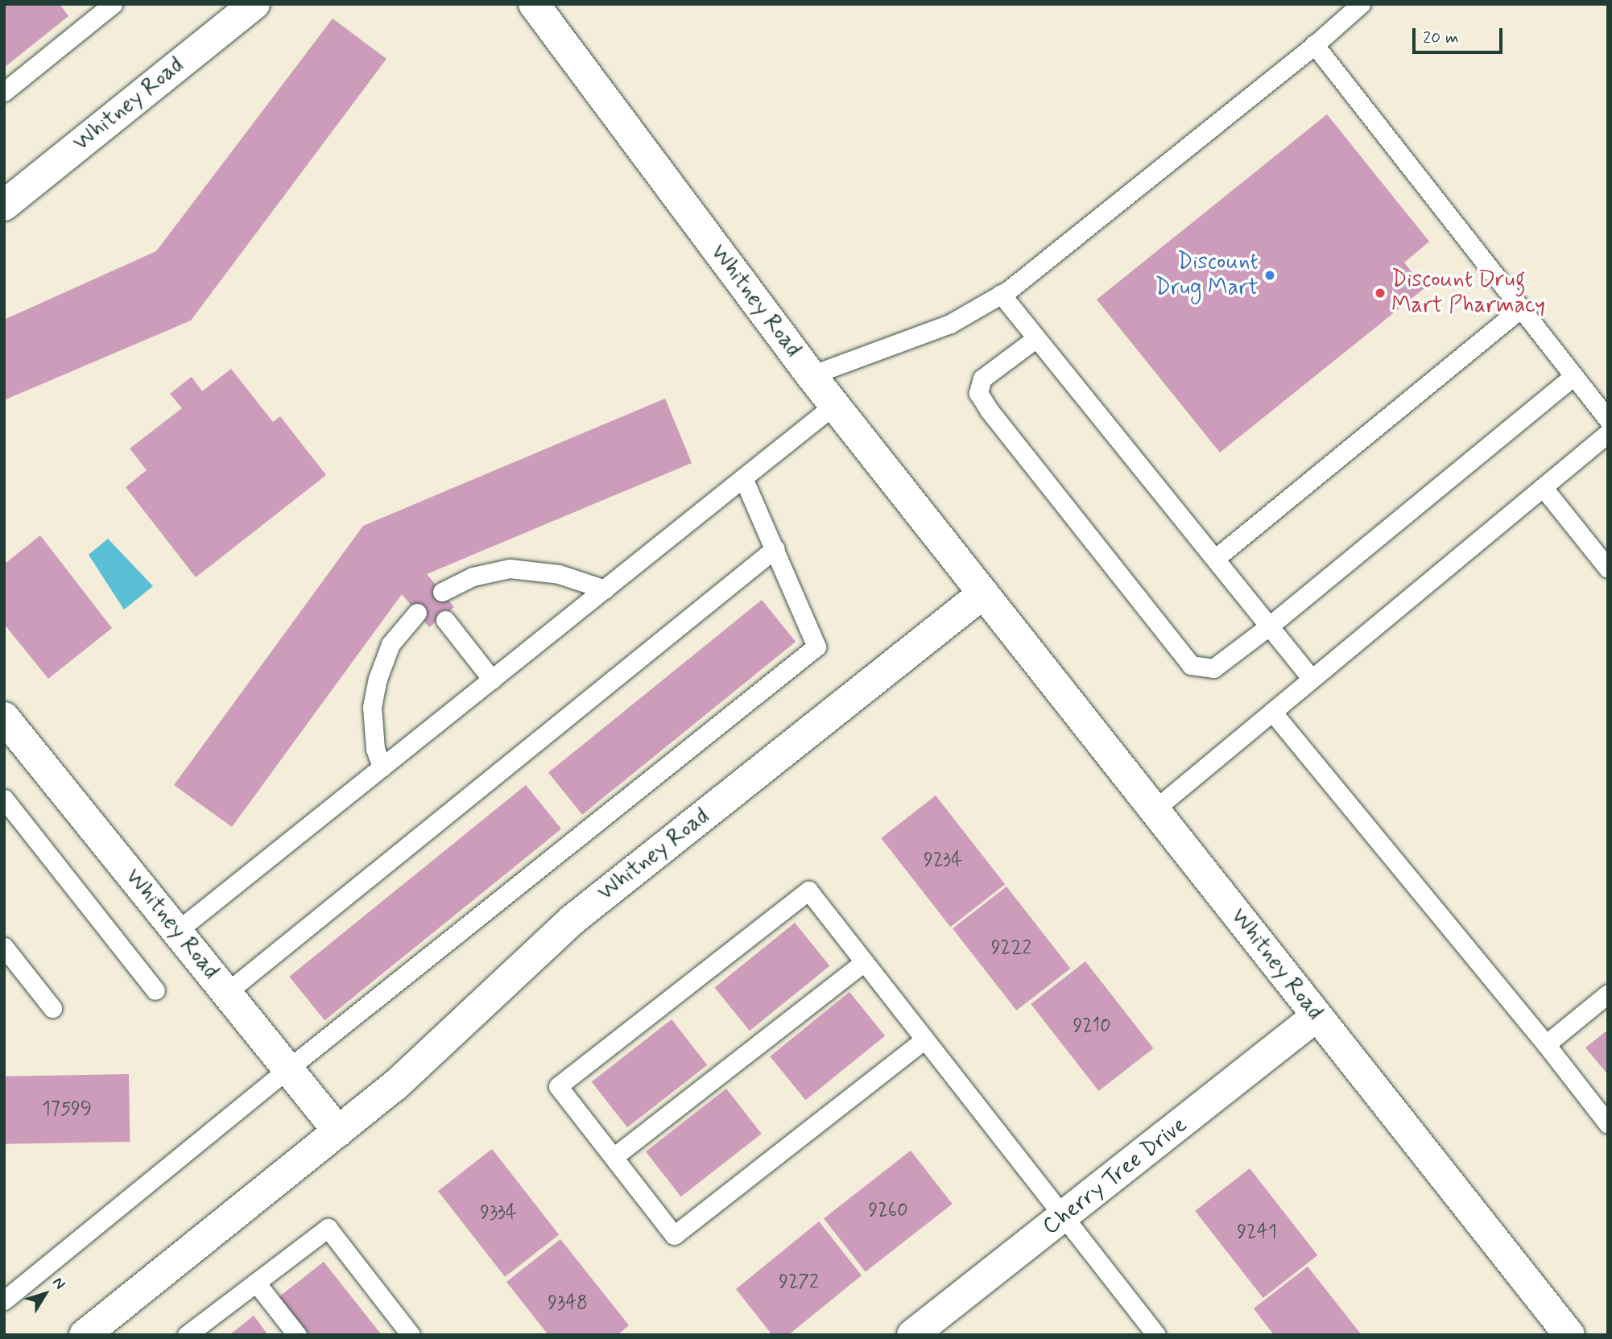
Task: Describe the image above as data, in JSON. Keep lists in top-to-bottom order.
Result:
{
  "streets": {
    "street": ["Whitney Road", "Cherry Tree Drive"]
  },
  "crossings": [
    ["Whitney Road", "Cherry Tree Drive"]
  ],
  "places": ["Discount Drug Mart", "Discount Drug Mart Pharmacy"],
  "house_numbers": [
    "9234",
    "9222",
    "9210",
    "17599",
    "9260",
    "9334",
    "9241",
    "9272",
    "9348"
  ],
  "scale_bar": "20 m",
  "north": "top right"
}
